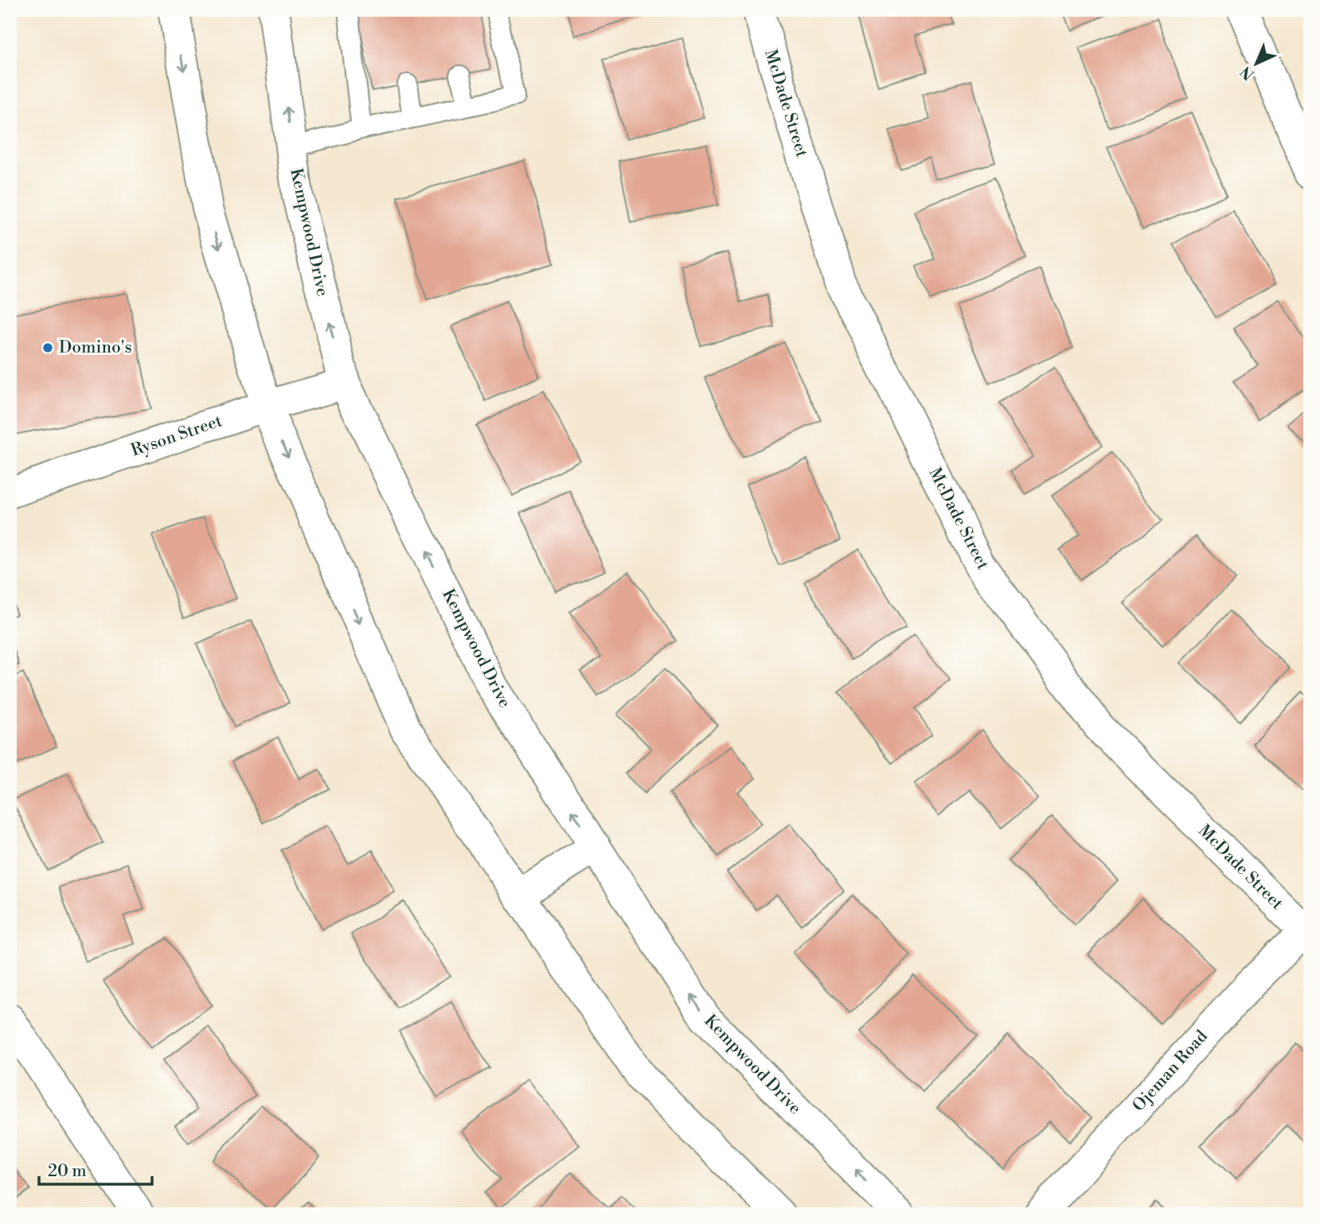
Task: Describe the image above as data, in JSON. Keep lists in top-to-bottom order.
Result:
{
  "streets": {
    "main road": [
      "McDade Street",
      "Kempwood Drive",
      "Ryson Street",
      "Ojeman Road"
    ]
  },
  "crossings": [
    ["McDade Street", "Ojeman Road"],
    ["Kempwood Drive", "Ryson Street"]
  ],
  "places": ["Domino's"],
  "scale_bar": "20 m",
  "north": "bottom left"
}
